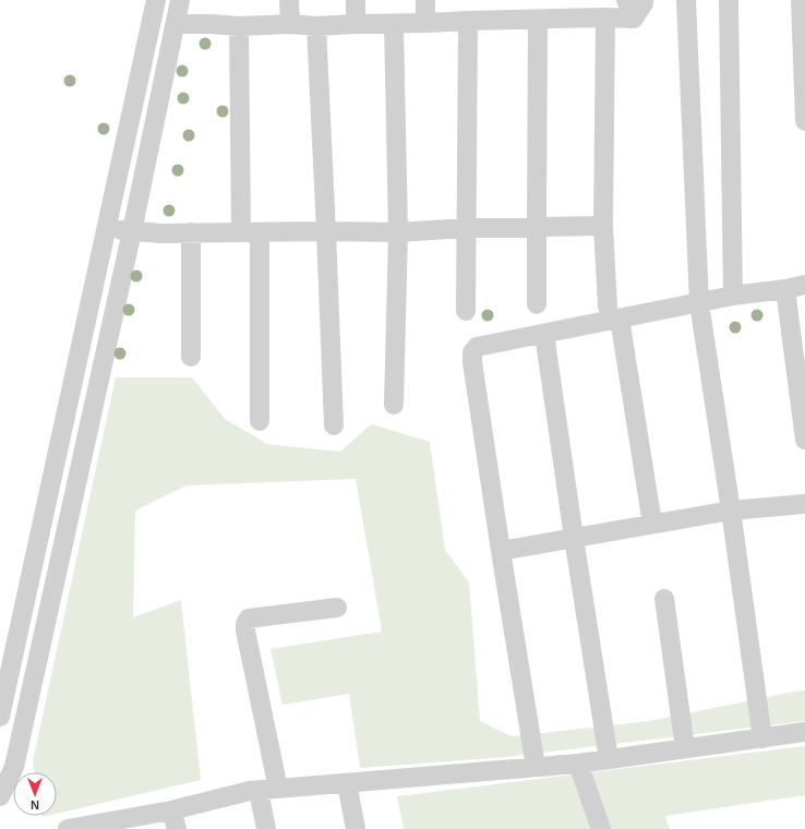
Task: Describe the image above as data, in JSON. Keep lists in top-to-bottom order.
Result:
{
  "north": "bottom"
}
